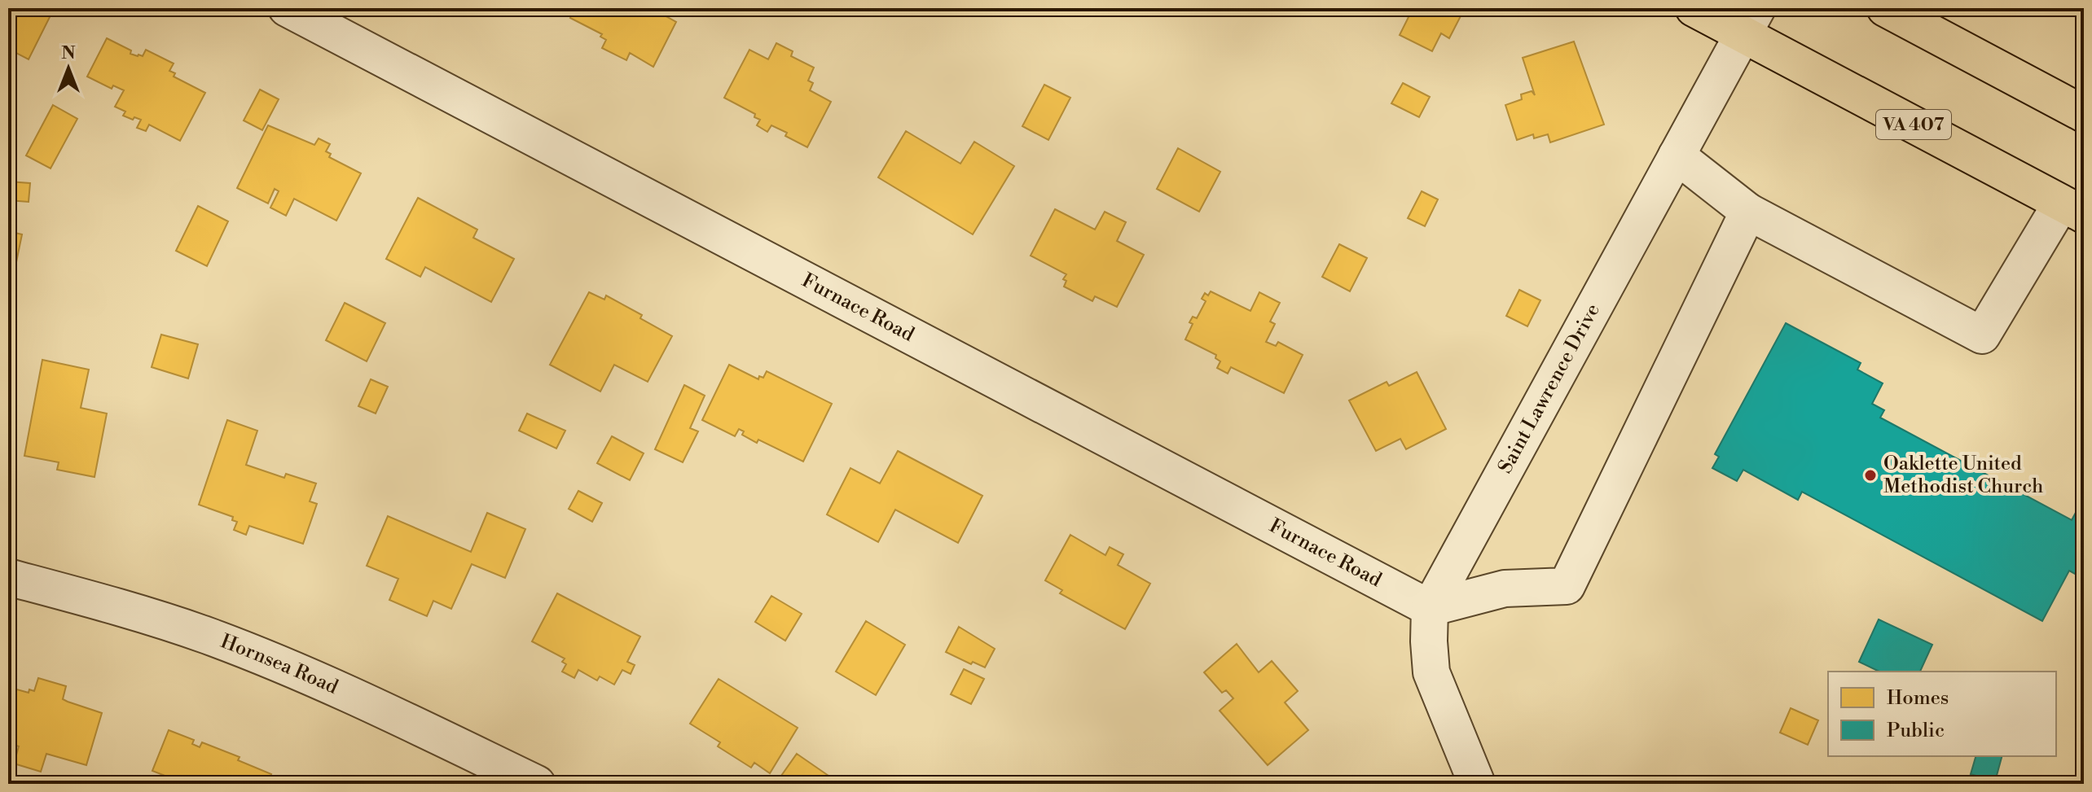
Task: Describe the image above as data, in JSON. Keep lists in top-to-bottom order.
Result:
{
  "streets": {
    "main road": ["VA 407"],
    "street": ["Furnace Road", "Saint Lawrence Drive", "Hornsea Road"]
  },
  "crossings": [
    ["VA 407", "Saint Lawrence Drive"],
    ["Furnace Road", "Saint Lawrence Drive"]
  ],
  "places": ["Oaklette United Methodist Church"],
  "legend": ["Homes", "Public"],
  "north": "top"
}
